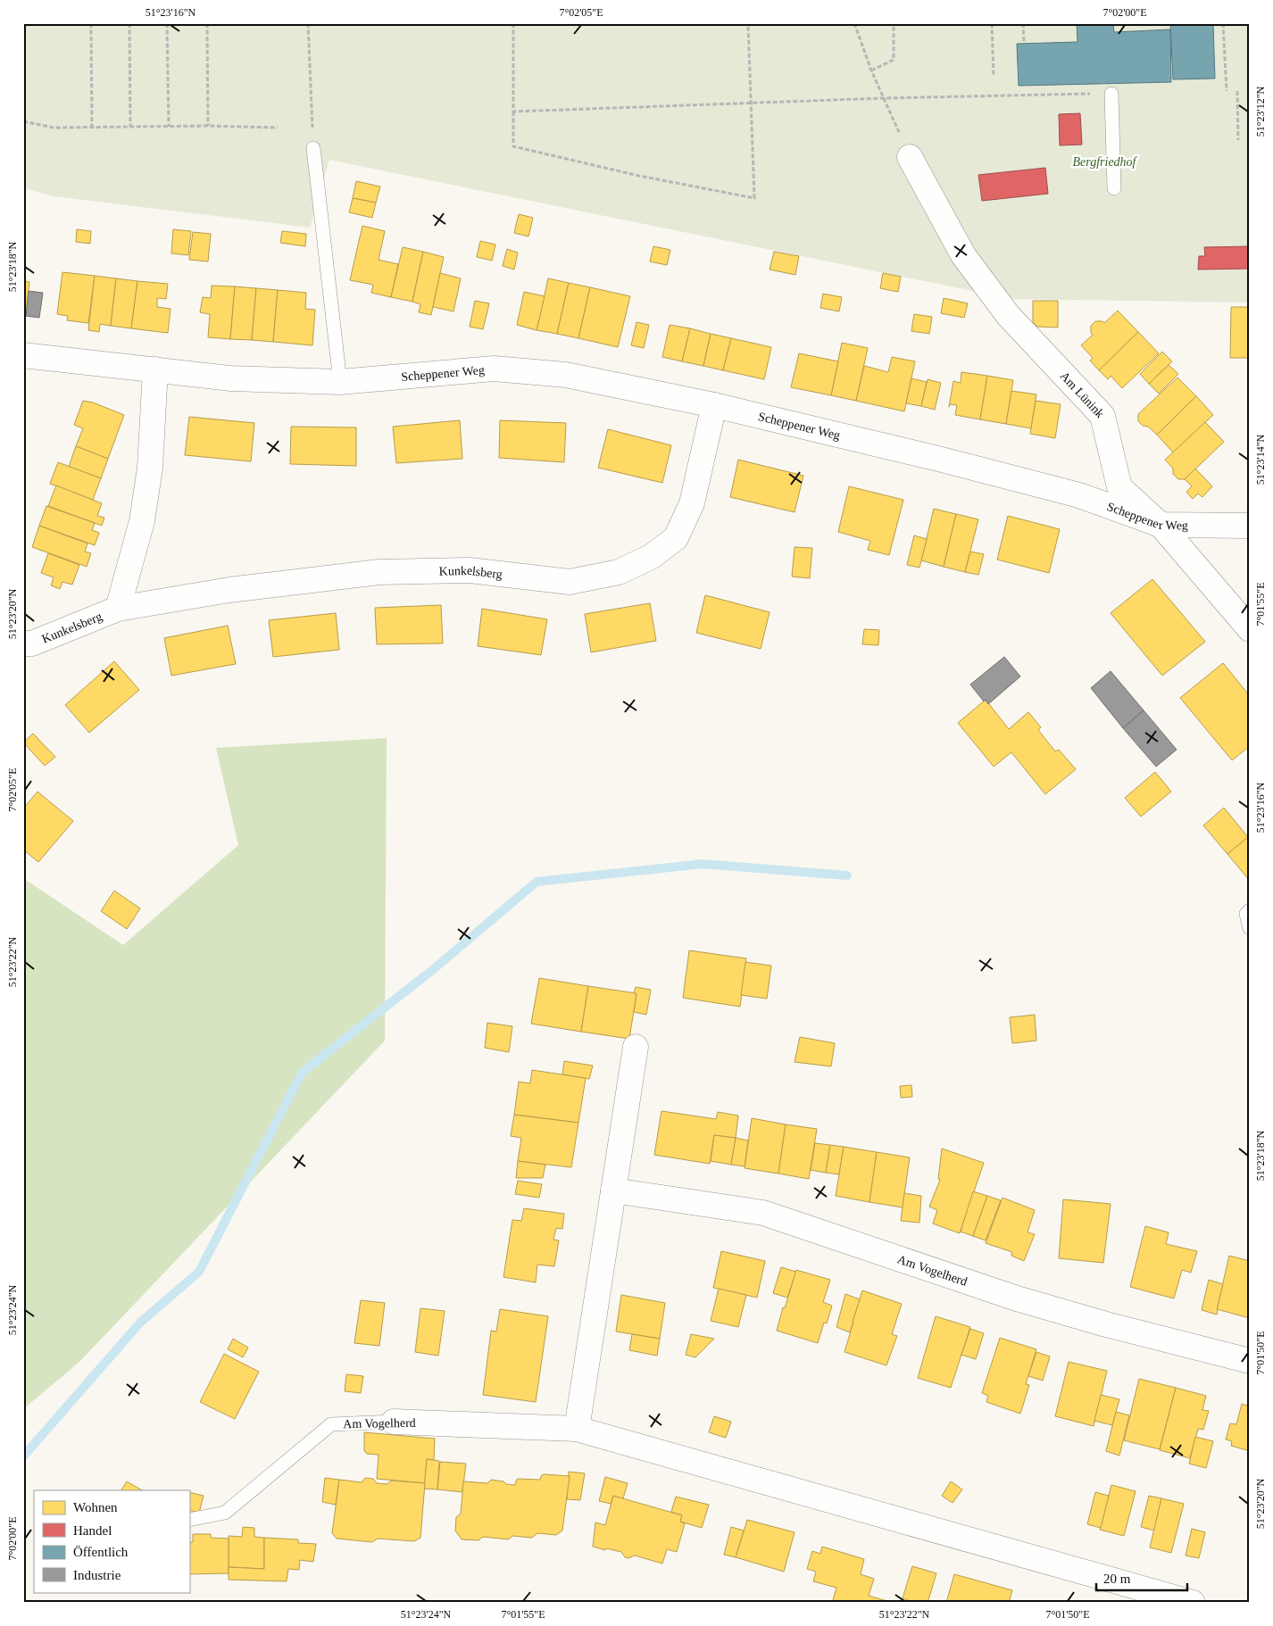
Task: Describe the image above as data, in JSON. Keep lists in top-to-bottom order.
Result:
{
  "streets": {
    "street": [
      "Scheppener Weg",
      "Am Lünink",
      "Kunkelsberg",
      "Am Vogelherd"
    ]
  },
  "crossings": [
    ["Scheppener Weg", "Am Lünink"],
    ["Scheppener Weg", "Kunkelsberg"]
  ],
  "parks": ["Bergfriedhof"],
  "legend": [
    "Wohnen",
    "Handel",
    "Öffentlich",
    "Industrie"
  ],
  "scale_bar": "20 m",
  "coordinates": [
    "51°23'16\"N",
    "7°02'05\"E",
    "7°02'00\"E",
    "51°23'12\"N",
    "51°23'18\"N",
    "51°23'14\"N",
    "7°01'55\"E",
    "51°23'20\"N",
    "51°23'22\"N",
    "51°23'24\"N",
    "7°01'50\"E"
  ]
}
